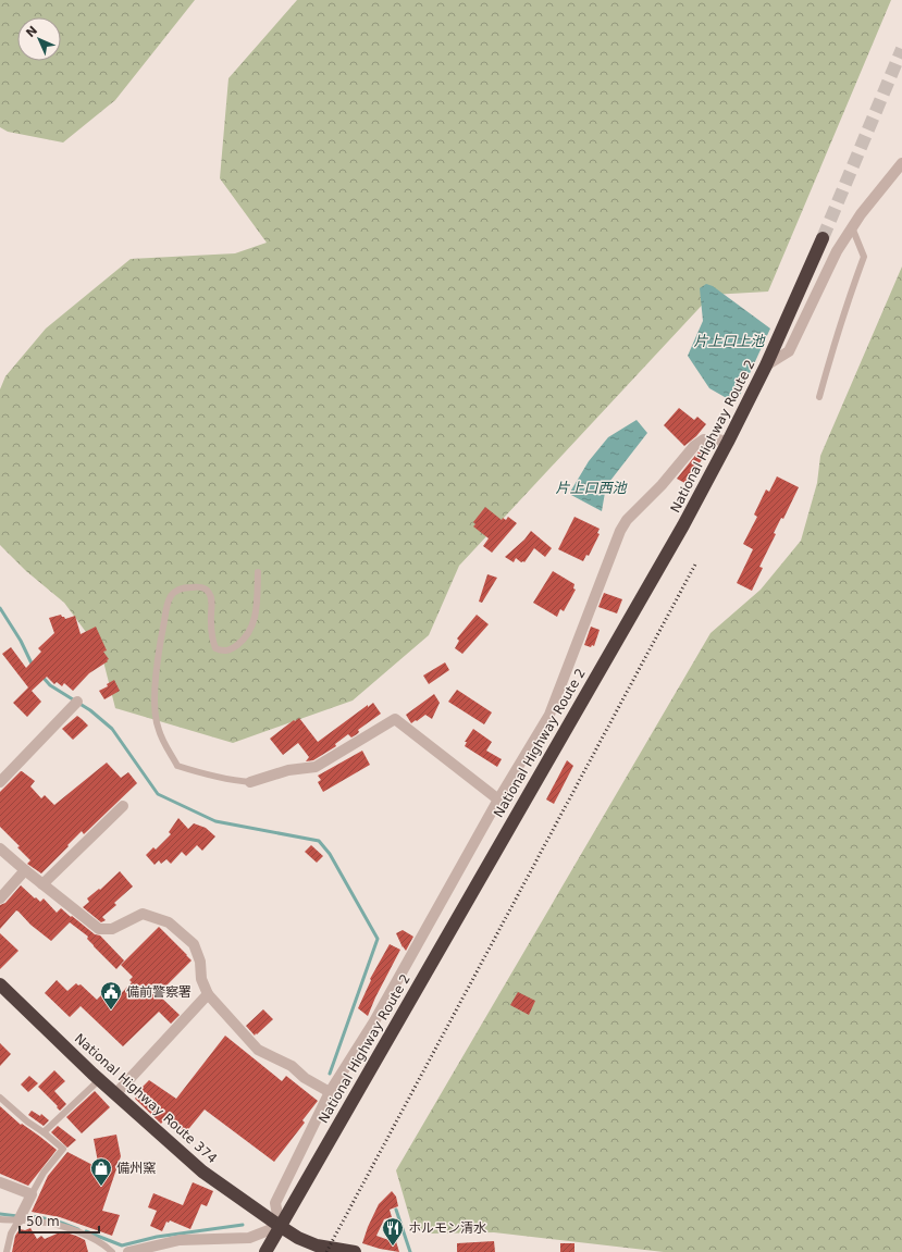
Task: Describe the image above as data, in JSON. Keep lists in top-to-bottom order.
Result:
{
  "streets": {
    "highway": ["National Highway Route 2", "National Highway Route 374"]
  },
  "crossings": [
    ["National Highway Route 2", "National Highway Route 374"]
  ],
  "water": ["片上口上池", "片上口西池"],
  "places": {
    "public building": ["備前警察署"],
    "shop": ["備州窯"],
    "restaurant": ["ホルモン清水"]
  },
  "scale_bar": "50 m",
  "north": "top left"
}
